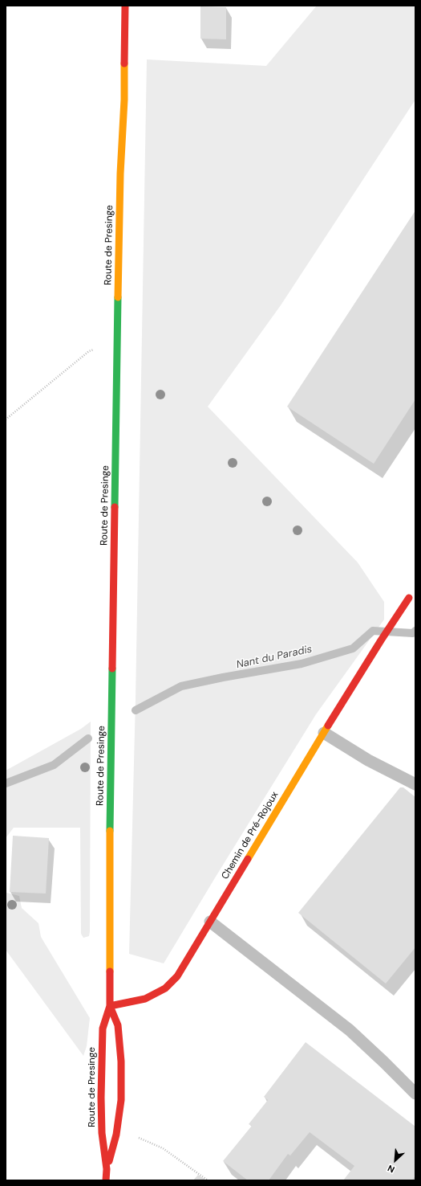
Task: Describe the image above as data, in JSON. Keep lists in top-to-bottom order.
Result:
{
  "streets": {
    "street": ["Route de Presinge", "Chemin de Pré-Rojoux"]
  },
  "crossings": [
    ["Route de Presinge", "Chemin de Pré-Rojoux"]
  ],
  "water": ["Nant du Paradis"],
  "north": "bottom left"
}
